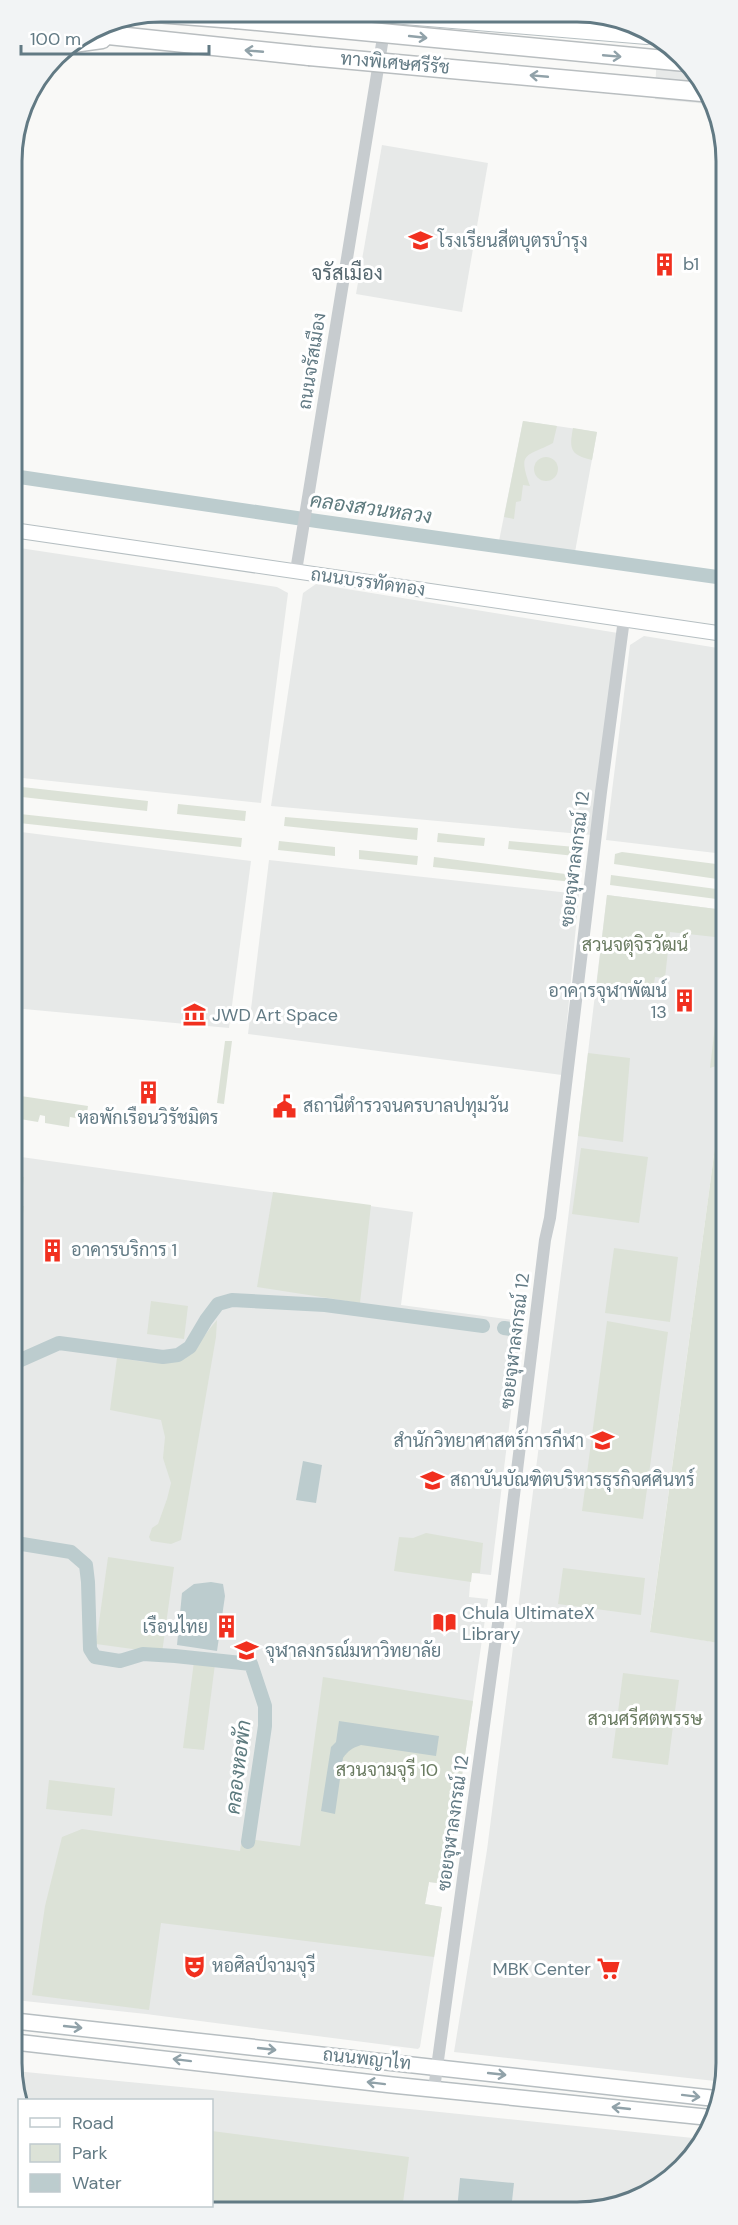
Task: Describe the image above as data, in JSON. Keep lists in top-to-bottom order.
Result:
{
  "streets": {
    "highway": ["ทางพิเศษศรีรัช"],
    "main road": ["ถนนบรรทัดทอง", "ถนนพญาไท"],
    "street": ["ถนนจรัสเมือง", "ซอยจุฬาลงกรณ์ 12"]
  },
  "crossings": [
    ["ถนนจรัสเมือง", "ถนนบรรทัดทอง"],
    ["ถนนบรรทัดทอง", "ซอยจุฬาลงกรณ์ 12"],
    ["ซอยจุฬาลงกรณ์ 12", "ถนนพญาไท"]
  ],
  "districts": ["จรัสเมือง"],
  "water": ["คลองสวนหลวง", "คลองหอพัก"],
  "parks": ["สวนจตุจิรวัฒน์", "สวนศรีศตพรรษ", "สวนจามจุรี 10"],
  "places": {
    "school or university": [
      "โรงเรียนสีตบุตรบำรุง",
      "สำนักวิทยาศาสตร์การกีฬา",
      "สถาบันบัณฑิตบริหารธุรกิจศศินทร์",
      "จุฬาลงกรณ์มหาวิทยาลัย"
    ],
    "building": [
      "b1",
      "อาคารจุฬาพัฒน์ 13",
      "หอพักเรือนวิรัชมิตร",
      "อาคารบริการ 1",
      "เรือนไทย"
    ],
    "museum": ["JWD Art Space"],
    "public building": ["สถานีตำรวจนครบาลปทุมวัน"],
    "library": ["Chula UltimateX Library"],
    "theatre": ["หอศิลป์จามจุรี"],
    "supermarket": ["MBK Center"]
  },
  "legend": ["Road", "Park", "Water"],
  "scale_bar": "100 m"
}
